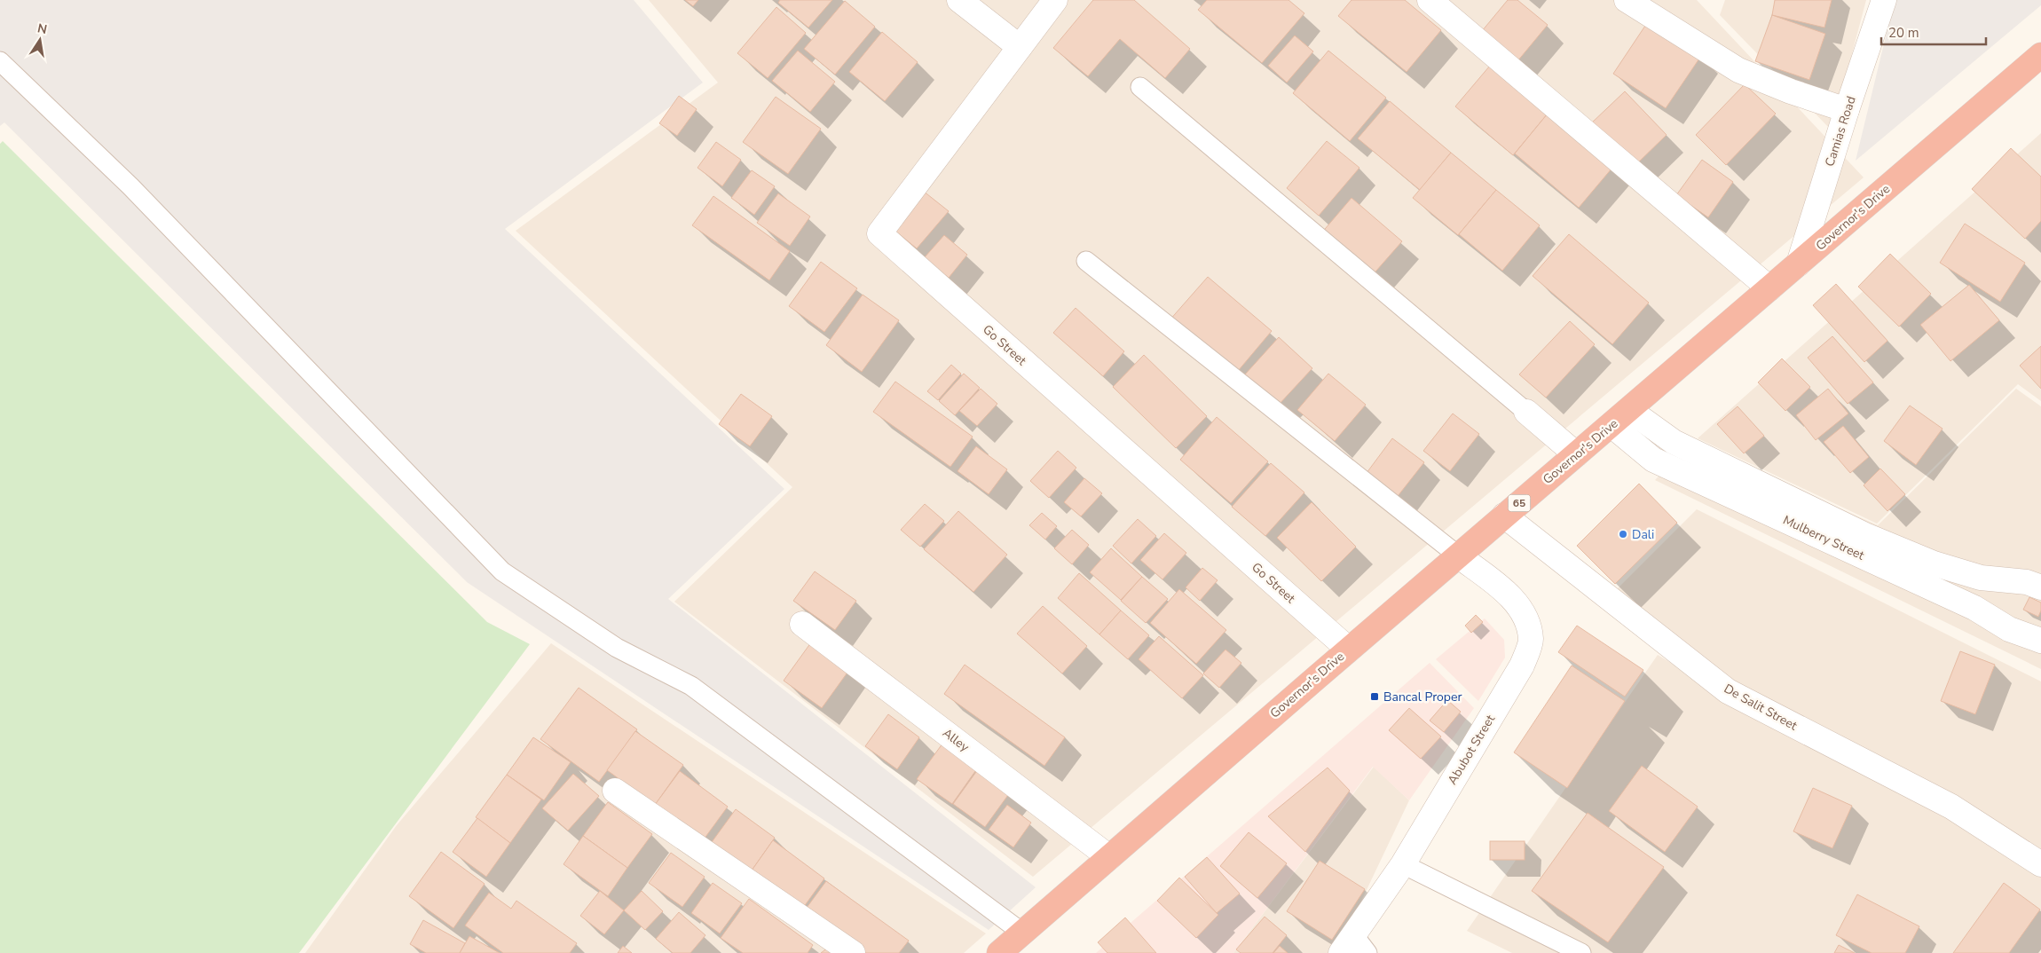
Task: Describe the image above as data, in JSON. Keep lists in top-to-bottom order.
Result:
{
  "streets": {
    "highway": ["Governor's Drive", "65"],
    "street": [
      "Camias Road",
      "Go Street",
      "Mulberry Street",
      "De Salit Street",
      "Alley",
      "Abubot Street"
    ]
  },
  "crossings": [
    ["Camias Road", "Governor's Drive"],
    ["Governor's Drive", "Go Street"],
    ["Governor's Drive", "Mulberry Street"],
    ["Governor's Drive", "De Salit Street"],
    ["Governor's Drive", "Alley"],
    ["Governor's Drive", "Abubot Street"]
  ],
  "places": {
    "other": ["Dali"],
    "transit": ["Bancal Proper"]
  },
  "scale_bar": "20 m",
  "north": "top"
}
